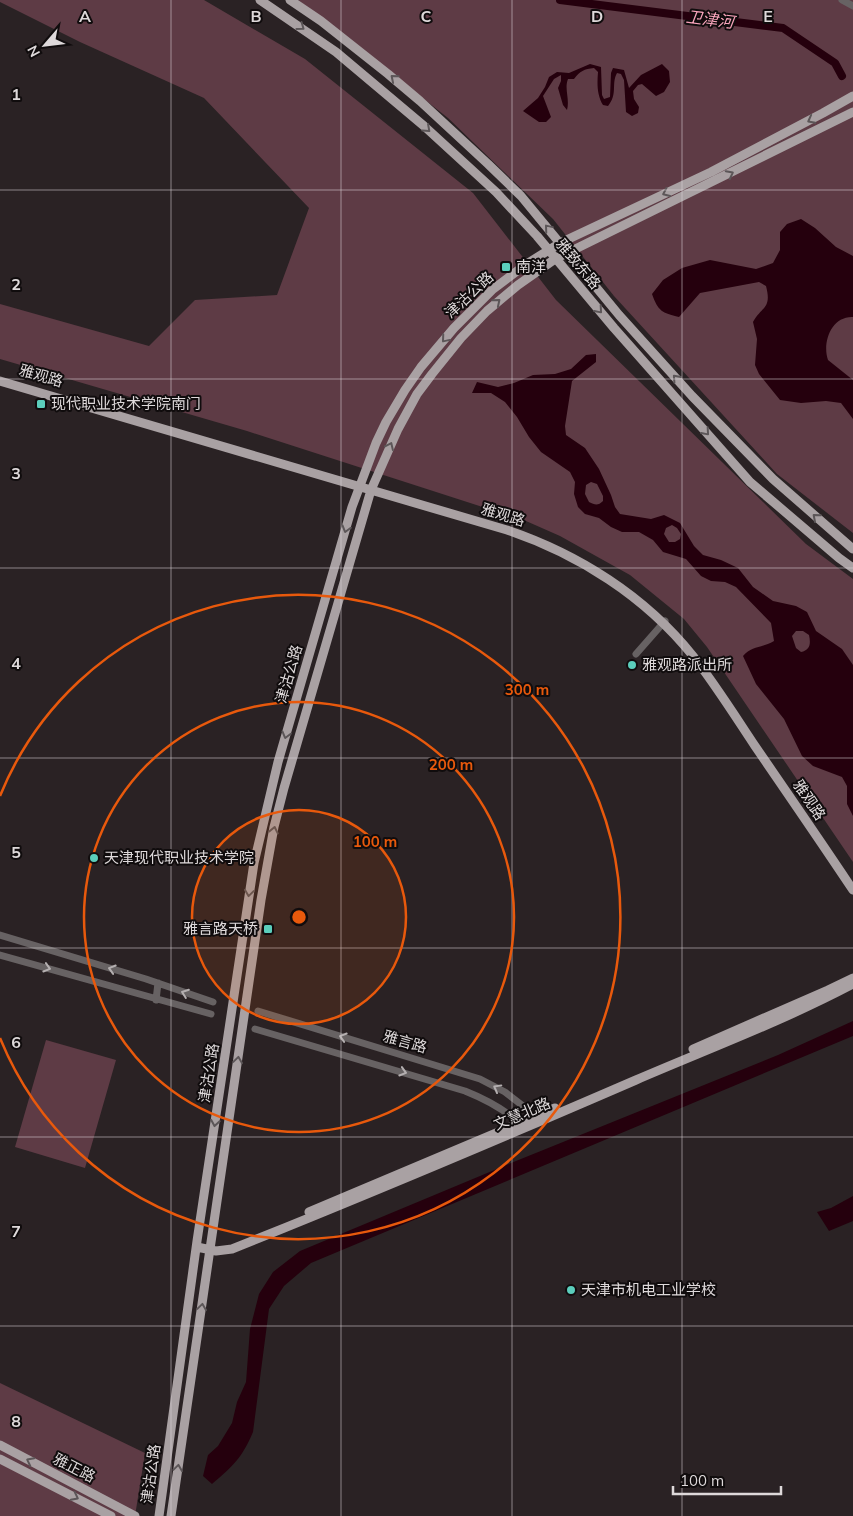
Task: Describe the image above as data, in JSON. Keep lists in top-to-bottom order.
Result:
{
  "streets": {
    "main road": [
      "雅致东路",
      "津沽公路",
      "雅观路",
      "文慧北路",
      "雅正路"
    ],
    "street": ["雅言路"]
  },
  "crossings": [
    ["雅致东路", "津沽公路"],
    ["津沽公路", "雅观路"],
    ["津沽公路", "文慧北路"],
    ["雅言路", "文慧北路"]
  ],
  "water": ["卫津河"],
  "places": {
    "transit": ["南洋", "现代职业技术学院南门", "雅言路天桥"],
    "other": ["雅观路派出所", "天津现代职业技术学院", "天津市机电工业学校"]
  },
  "scale_bar": "100 m",
  "north": "bottom left",
  "grid": {
    "columns": [
      "A",
      "B",
      "C",
      "D",
      "E"
    ],
    "rows": [
      "1",
      "2",
      "3",
      "4",
      "5",
      "6",
      "7",
      "8"
    ]
  },
  "rings": ["300 m", "200 m", "100 m"]
}
